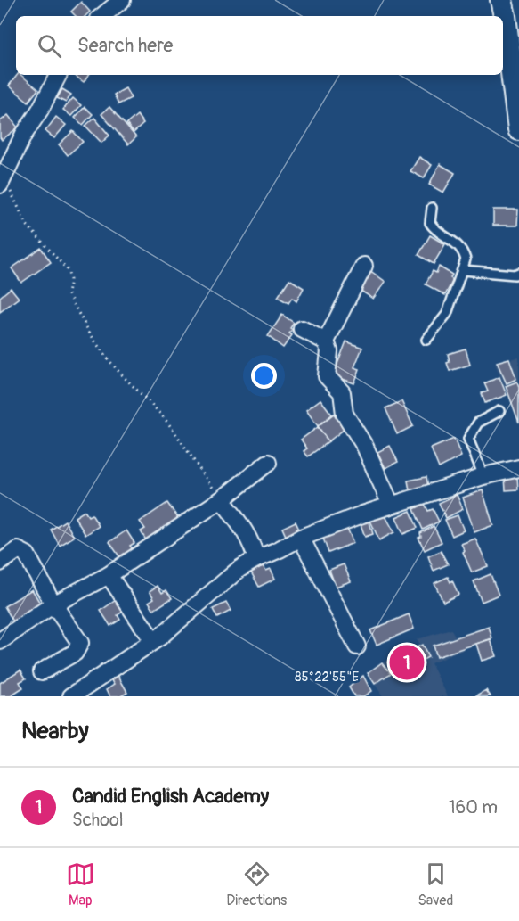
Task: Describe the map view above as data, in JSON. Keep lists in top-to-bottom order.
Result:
{
  "page": {
    "search": "Search here",
    "pins": "1",
    "heading": "Nearby",
    "list": [
      {
        "mark": "1",
        "name": "Candid English Academy",
        "note": "School",
        "value": "160 m"
      }
    ],
    "nav": ["Map", "Directions", "Saved"]
  },
  "coordinates": ["85°22'55\"E"]
}
